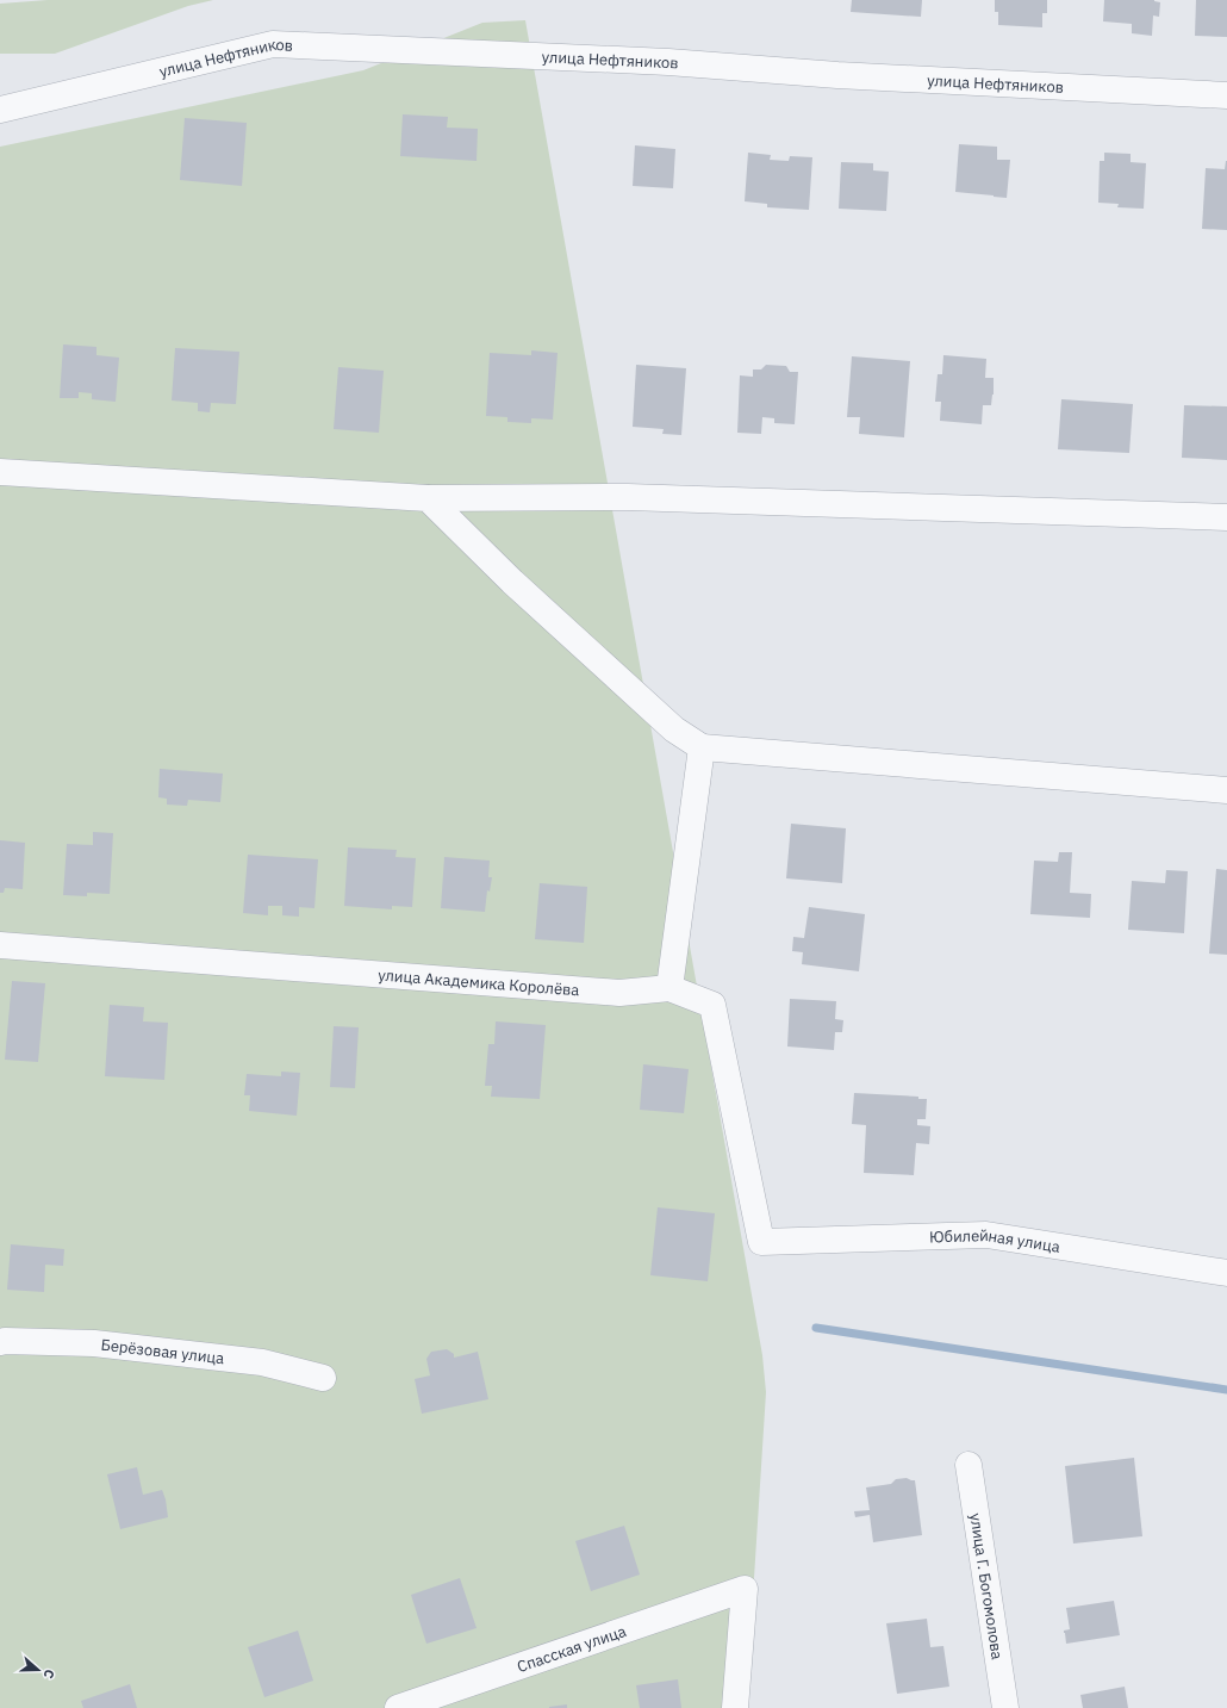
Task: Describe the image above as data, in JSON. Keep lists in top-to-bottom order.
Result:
{
  "streets": {
    "street": [
      "улица Нефтяников",
      "улица Академика Королёва",
      "Юбилейная улица",
      "Берёзовая улица",
      "улица Г. Богомолова",
      "Спасская улица"
    ]
  },
  "crossings": [
    ["улица Академика Королёва", "Юбилейная улица"]
  ],
  "north": "right"
}
